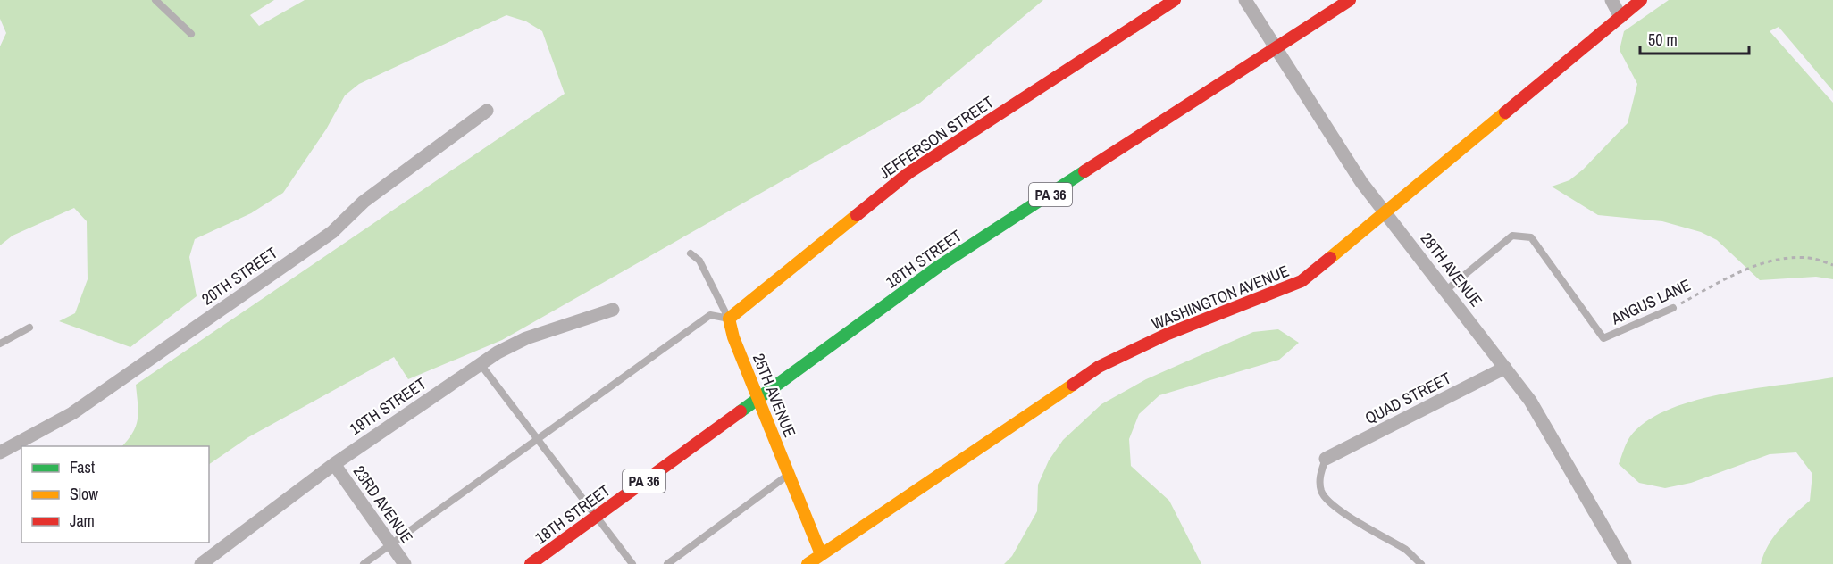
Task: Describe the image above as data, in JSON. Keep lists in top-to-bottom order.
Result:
{
  "streets": {
    "street": [
      "JEFFERSON STREET",
      "PA 36",
      "18TH STREET",
      "28TH AVENUE",
      "20TH STREET",
      "WASHINGTON AVENUE",
      "25TH AVENUE",
      "QUAD STREET",
      "19TH STREET",
      "23RD AVENUE"
    ],
    "lane": ["ANGUS LANE"]
  },
  "crossings": [
    ["JEFFERSON STREET", "25TH AVENUE"],
    ["18TH STREET", "28TH AVENUE"],
    ["18TH STREET", "25TH AVENUE"],
    ["28TH AVENUE", "WASHINGTON AVENUE"],
    ["28TH AVENUE", "ANGUS LANE"],
    ["28TH AVENUE", "QUAD STREET"],
    ["WASHINGTON AVENUE", "25TH AVENUE"],
    ["19TH STREET", "23RD AVENUE"]
  ],
  "legend": ["Fast", "Slow", "Jam"],
  "scale_bar": "50 m"
}
